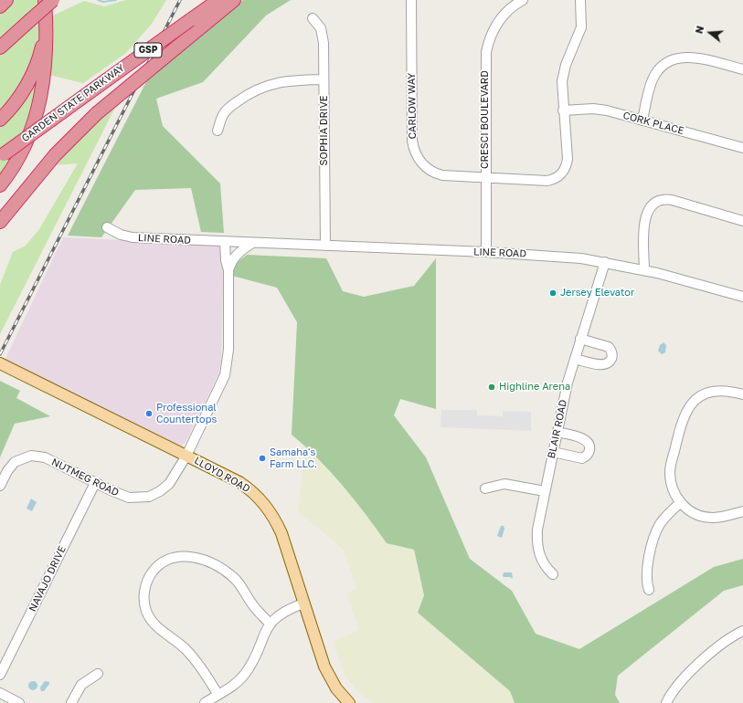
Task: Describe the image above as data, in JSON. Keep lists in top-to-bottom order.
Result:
{
  "streets": {
    "highway": ["GSP", "GARDEN STATE PARKWAY"],
    "main road": ["LLOYD ROAD"],
    "street": [
      "CARLOW WAY",
      "CRESCI BOULEVARD",
      "CORK PLACE",
      "SOPHIA DRIVE",
      "LINE ROAD",
      "BLAIR ROAD",
      "NUTMEG ROAD",
      "NAVAJO DRIVE"
    ]
  },
  "crossings": [
    ["CARLOW WAY", "CRESCI BOULEVARD"],
    ["CARLOW WAY", "CORK PLACE"],
    ["CRESCI BOULEVARD", "LINE ROAD"],
    ["SOPHIA DRIVE", "LINE ROAD"],
    ["LINE ROAD", "BLAIR ROAD"],
    ["LLOYD ROAD", "NUTMEG ROAD"],
    ["NUTMEG ROAD", "NAVAJO DRIVE"]
  ],
  "places": [
    "Jersey Elevator",
    "Highline Arena",
    "Professional Countertops",
    "Samaha's Farm LLC."
  ],
  "north": "left"
}
